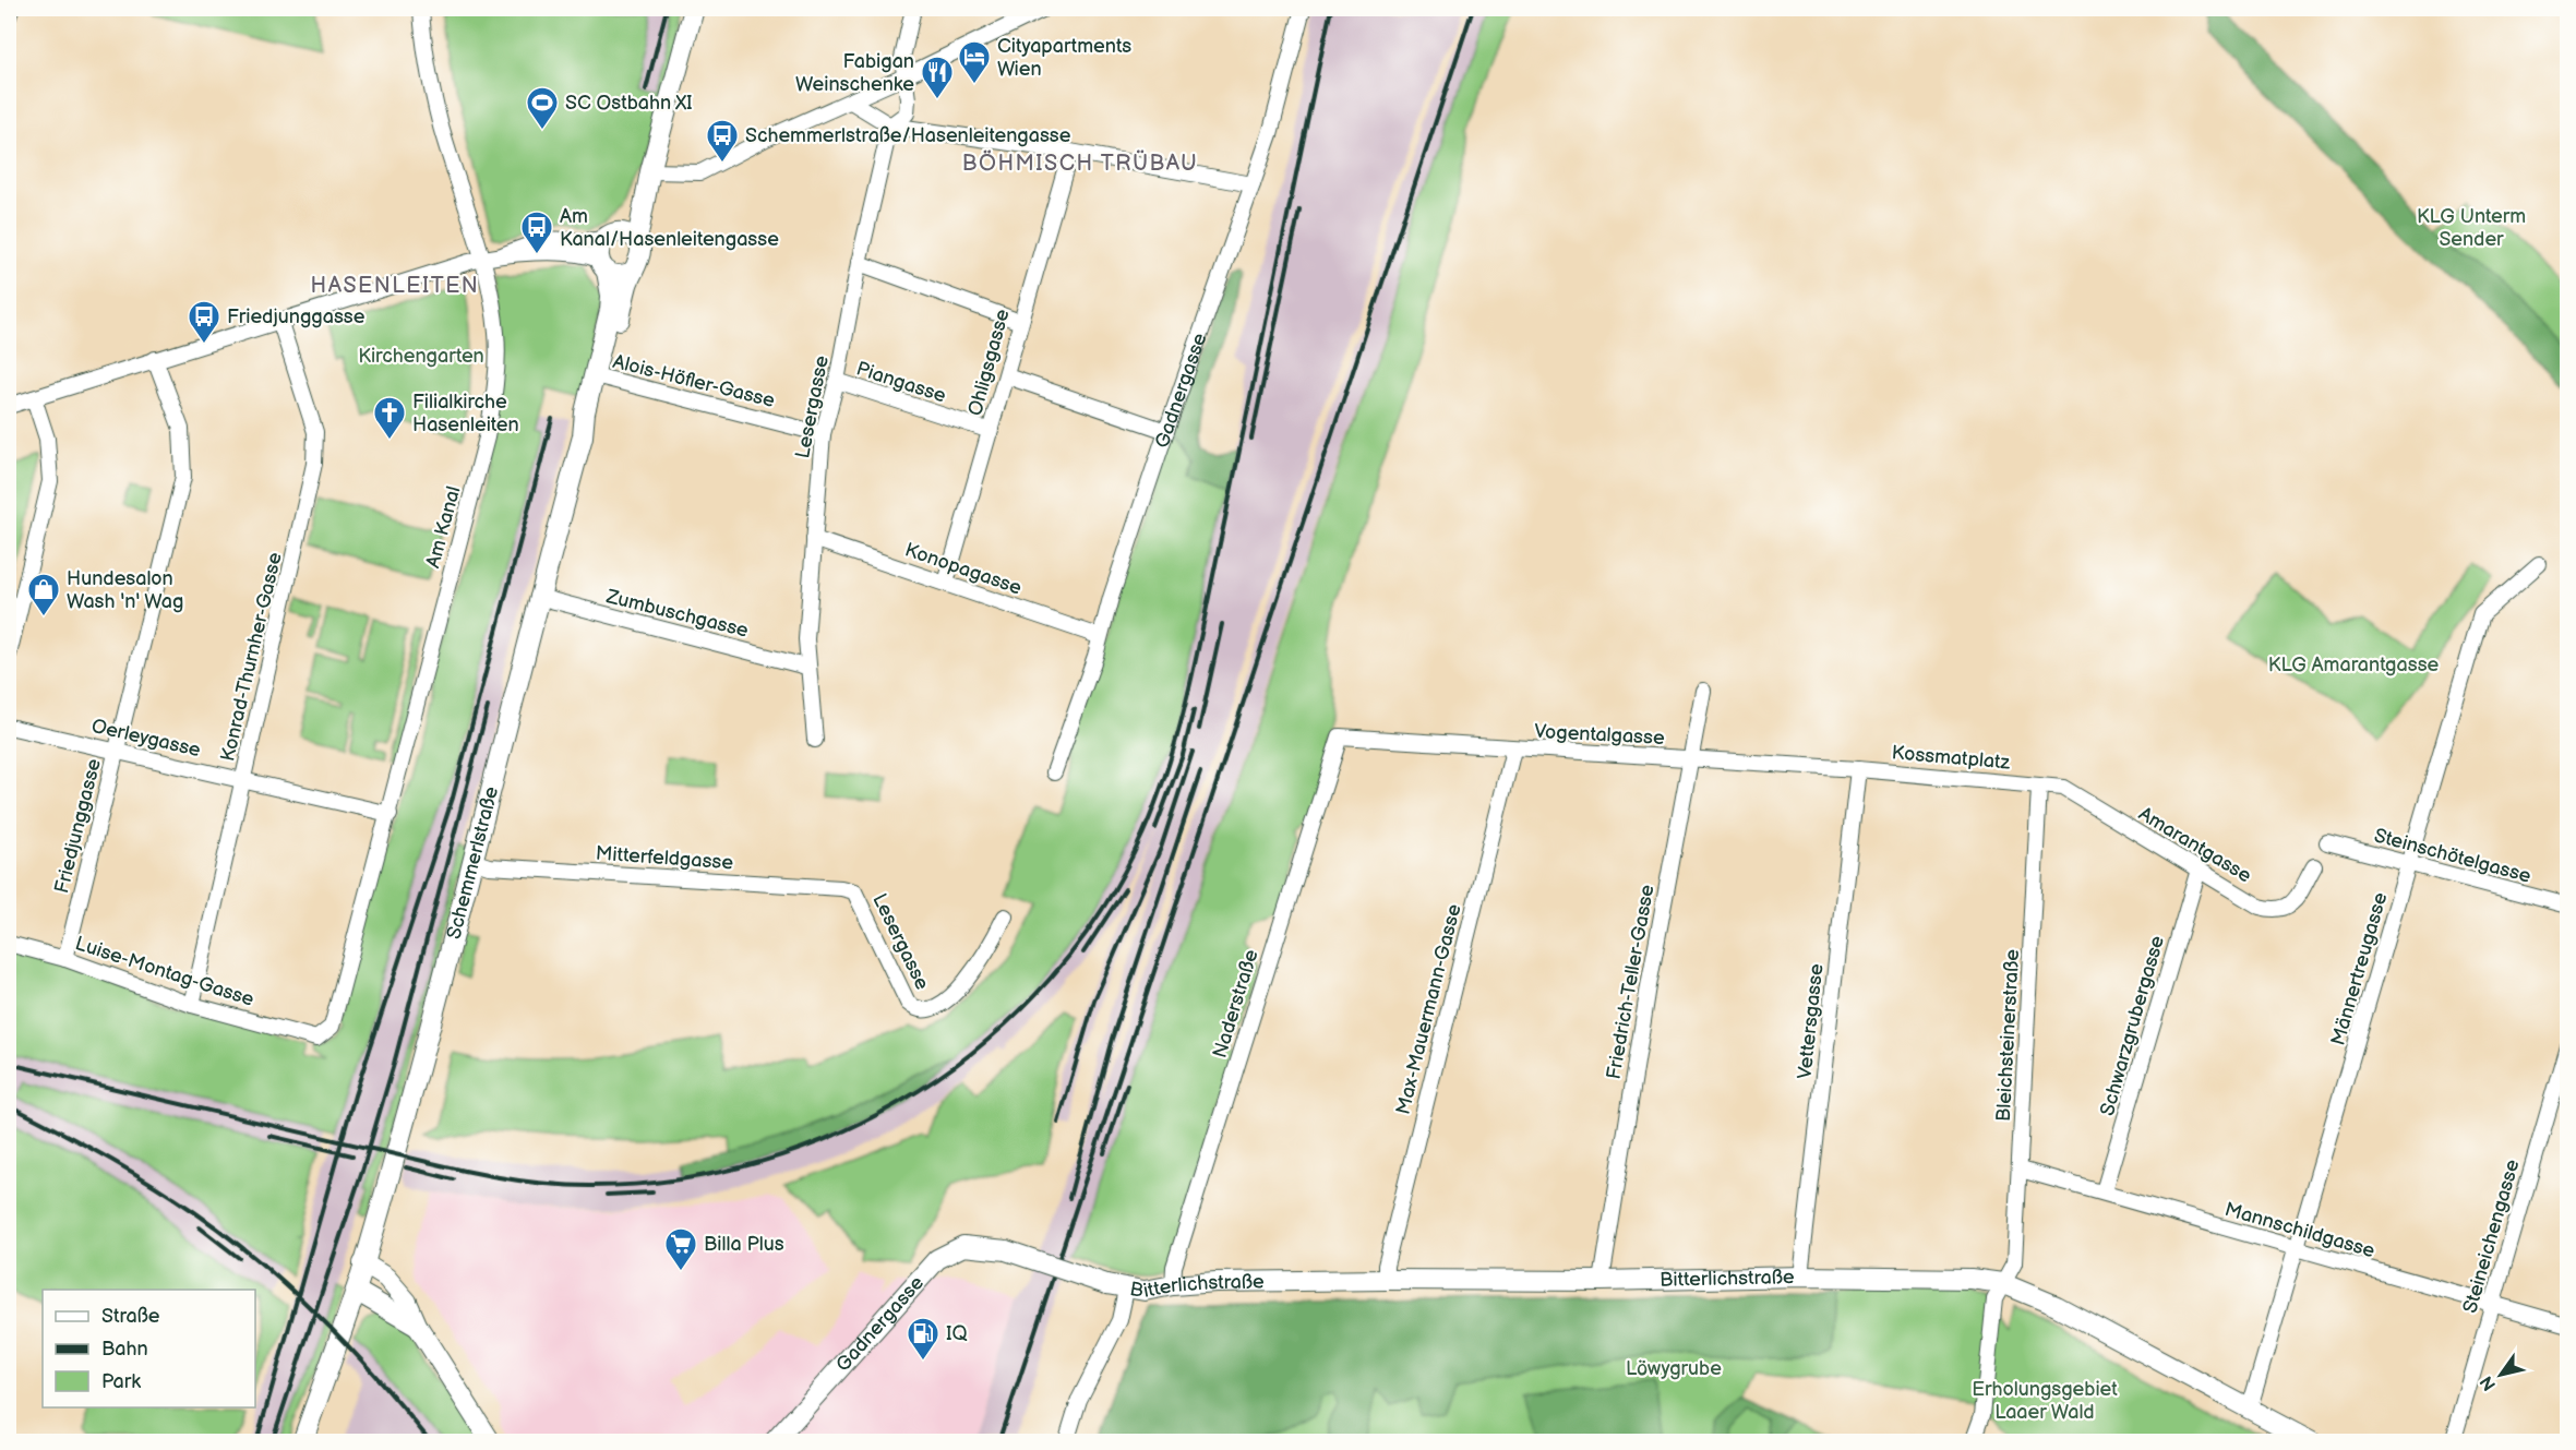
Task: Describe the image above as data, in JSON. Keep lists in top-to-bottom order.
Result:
{
  "streets": {
    "main road": ["Gadnergasse", "Schemmerlstraße", "Bitterlichstraße"],
    "street": [
      "Ohligsgasse",
      "Alois-Höfler-Gasse",
      "Piangasse",
      "Lesergasse",
      "Am Kanal",
      "Konopagasse",
      "Zumbuschgasse",
      "Konrad-Thurnher-Gasse",
      "Vogentalgasse",
      "Oerleygasse",
      "Kossmatplatz",
      "Friedjunggasse",
      "Amarantgasse",
      "Steinschötelgasse",
      "Mitterfeldgasse",
      "Männertreugasse",
      "Luise-Montag-Gasse",
      "Friedrich-Teller-Gasse",
      "Naderstraße",
      "Max-Mauermann-Gasse",
      "Vettersgasse",
      "Schwarzgrubergasse",
      "Bleichsteinerstraße",
      "Mannschildgasse",
      "Steineichengasse"
    ]
  },
  "crossings": [
    ["Ohligsgasse", "Piangasse"],
    ["Ohligsgasse", "Konopagasse"],
    ["Alois-Höfler-Gasse", "Lesergasse"],
    ["Alois-Höfler-Gasse", "Schemmerlstraße"],
    ["Piangasse", "Lesergasse"],
    ["Gadnergasse", "Konopagasse"],
    ["Gadnergasse", "Bitterlichstraße"],
    ["Lesergasse", "Konopagasse"],
    ["Lesergasse", "Zumbuschgasse"],
    ["Lesergasse", "Mitterfeldgasse"],
    ["Am Kanal", "Oerleygasse"],
    ["Am Kanal", "Luise-Montag-Gasse"],
    ["Zumbuschgasse", "Schemmerlstraße"],
    ["Konrad-Thurnher-Gasse", "Oerleygasse"],
    ["Konrad-Thurnher-Gasse", "Luise-Montag-Gasse"],
    ["Vogentalgasse", "Kossmatplatz"],
    ["Vogentalgasse", "Friedrich-Teller-Gasse"],
    ["Vogentalgasse", "Naderstraße"],
    ["Vogentalgasse", "Max-Mauermann-Gasse"],
    ["Vogentalgasse", "Vettersgasse"],
    ["Oerleygasse", "Friedjunggasse"],
    ["Kossmatplatz", "Amarantgasse"],
    ["Kossmatplatz", "Vettersgasse"],
    ["Kossmatplatz", "Bleichsteinerstraße"],
    ["Friedjunggasse", "Luise-Montag-Gasse"],
    ["Amarantgasse", "Schwarzgrubergasse"],
    ["Amarantgasse", "Bleichsteinerstraße"],
    ["Steinschötelgasse", "Männertreugasse"],
    ["Mitterfeldgasse", "Schemmerlstraße"],
    ["Männertreugasse", "Mannschildgasse"],
    ["Männertreugasse", "Bitterlichstraße"],
    ["Friedrich-Teller-Gasse", "Bitterlichstraße"],
    ["Naderstraße", "Bitterlichstraße"],
    ["Max-Mauermann-Gasse", "Bitterlichstraße"],
    ["Vettersgasse", "Bitterlichstraße"],
    ["Schwarzgrubergasse", "Mannschildgasse"],
    ["Bleichsteinerstraße", "Mannschildgasse"],
    ["Bleichsteinerstraße", "Bitterlichstraße"],
    ["Mannschildgasse", "Steineichengasse"]
  ],
  "districts": ["BÖHMISCH TRÜBAU", "HASENLEITEN"],
  "parks": [
    "KLG Unterm Sender",
    "Kirchengarten",
    "KLG Amarantgasse",
    "Löwygrube",
    "Erholungsgebiet Laaer Wald"
  ],
  "places": {
    "hotel": ["Cityapartments Wien"],
    "restaurant": ["Fabigan Weinschenke"],
    "sports": ["SC Ostbahn XI"],
    "bus stop": ["Schemmerlstraße/Hasenleitengasse", "Am Kanal/Hasenleitengasse", "Friedjunggasse"],
    "church": ["Filialkirche Hasenleiten"],
    "shop": ["Hundesalon Wash 'n' Wag"],
    "supermarket": ["Billa Plus"],
    "fuel station": ["IQ"]
  },
  "legend": ["Straße", "Bahn", "Park"],
  "north": "bottom left"
}
